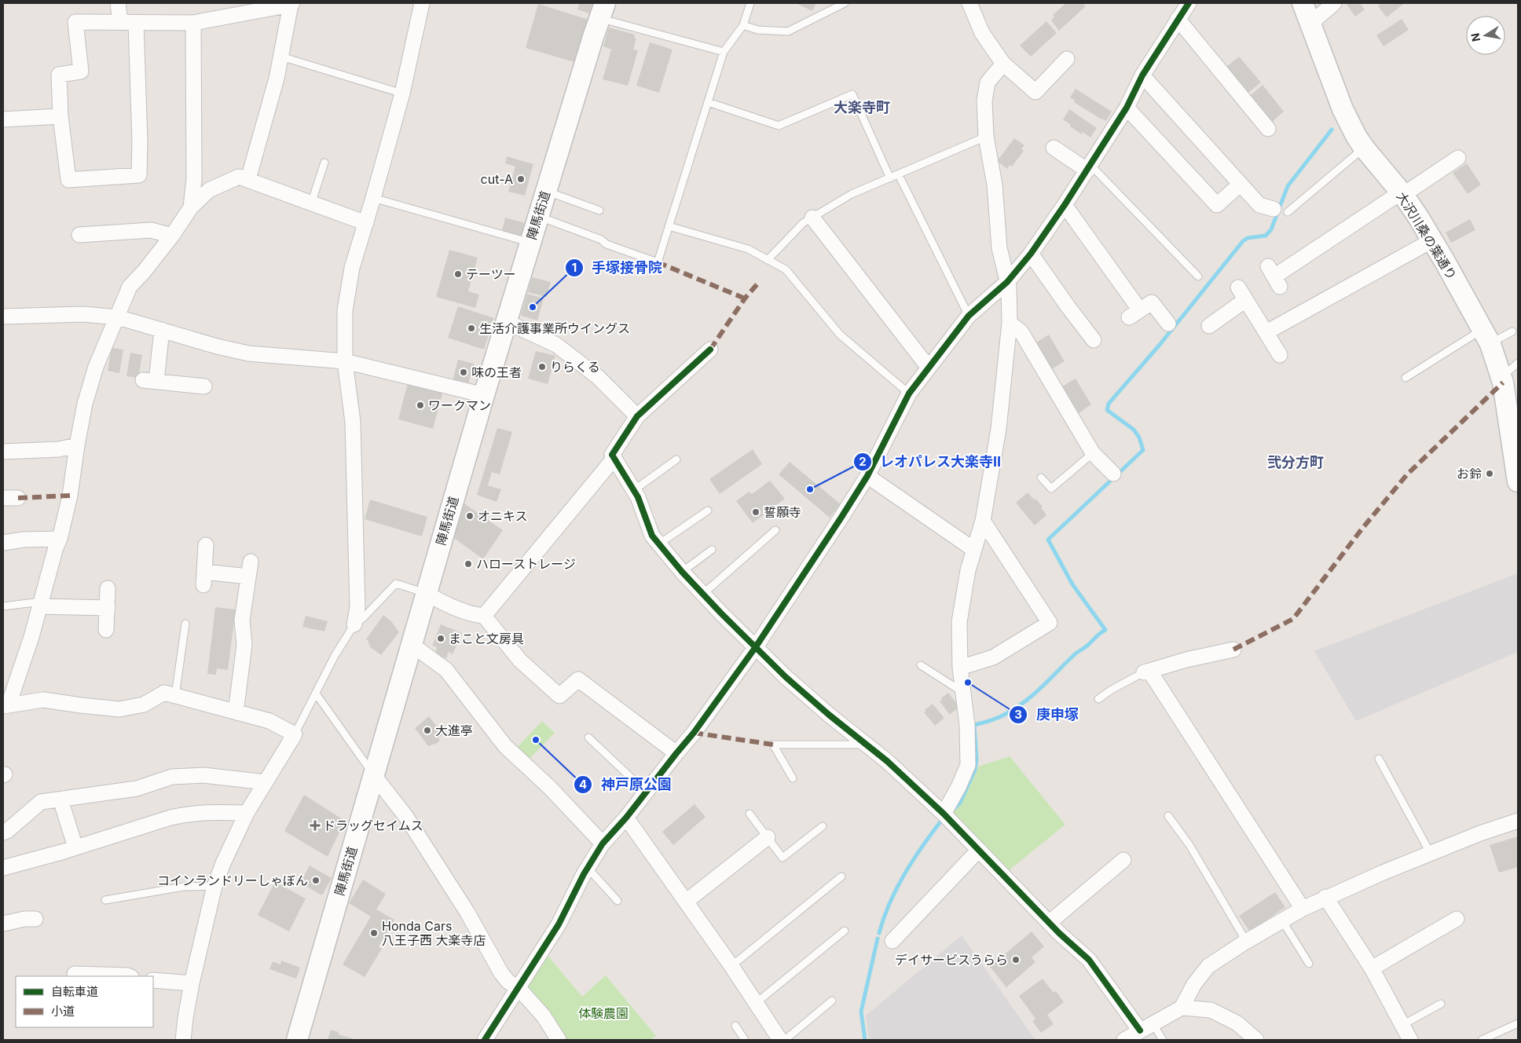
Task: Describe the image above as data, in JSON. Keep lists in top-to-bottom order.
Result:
{
  "streets": {
    "main road": ["陣馬街道", "大沢川桑の葉通り"]
  },
  "districts": ["大楽寺町", "弐分方町"],
  "parks": ["体験農園"],
  "places": {
    "other": [
      "cut-A",
      "テーツー",
      "手塚接骨院",
      "生活介護事業所ウイングス",
      "りらくる",
      "味の王者",
      "ワークマン",
      "お鈴",
      "レオパレス大楽寺Ⅱ",
      "誓願寺",
      "オニキス",
      "ハローストレージ",
      "まこと文房具",
      "庚申塚",
      "大進亭",
      "神戸原公園",
      "コインランドリーしゃぼん",
      "Honda Cars 八王子西 大楽寺店",
      "デイサービスうらら"
    ],
    "health": ["ドラッグセイムス"]
  },
  "legend": ["自転車道", "小道"],
  "north": "left"
}
